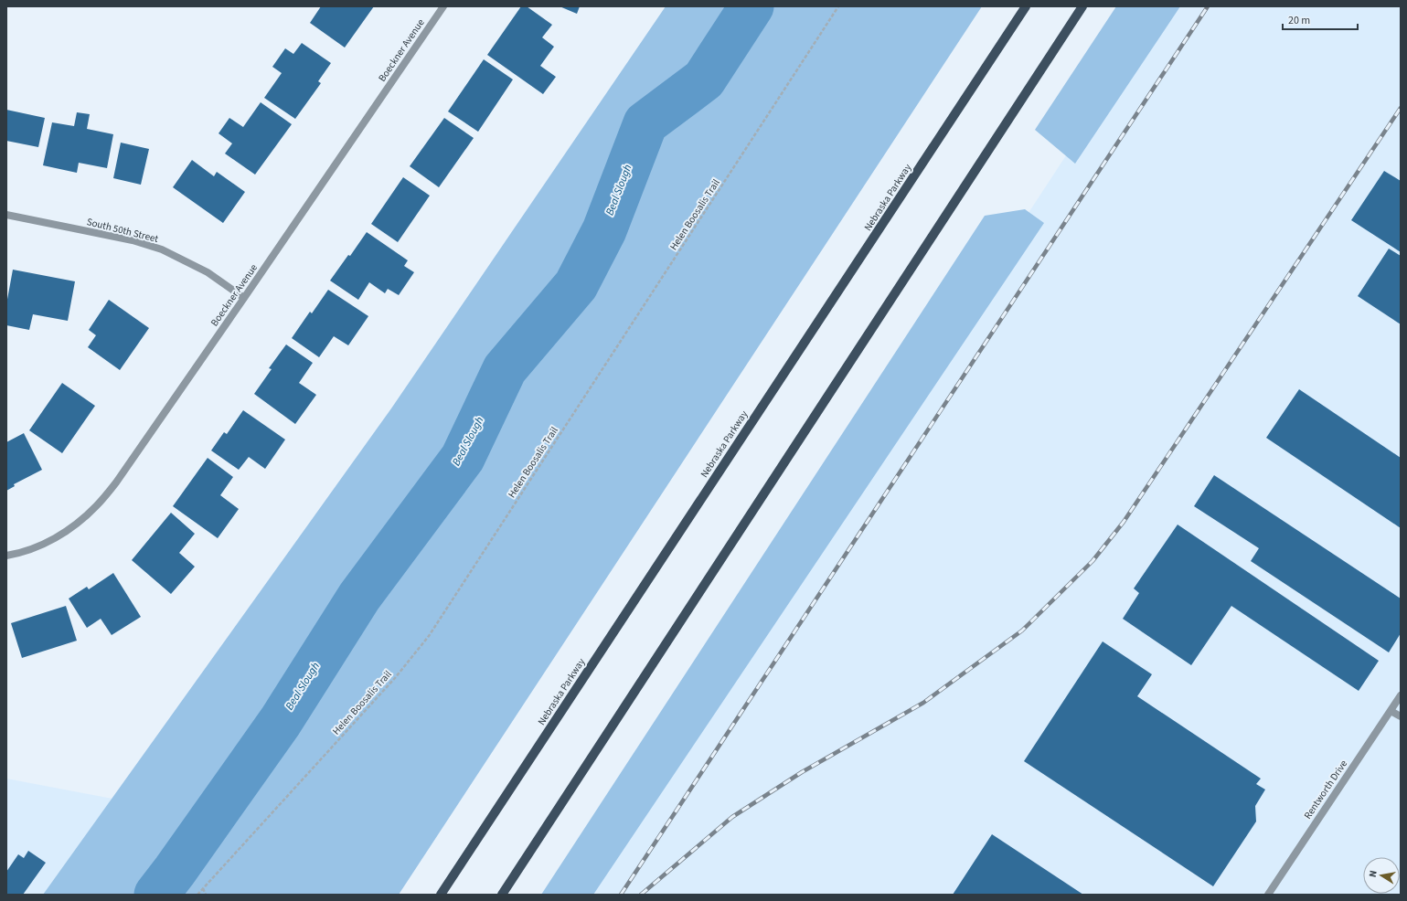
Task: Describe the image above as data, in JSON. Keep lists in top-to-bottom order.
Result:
{
  "streets": {
    "main road": ["Nebraska Parkway"],
    "street": ["Boeckner Avenue", "South 50th Street", "Rentworth Drive"],
    "path": ["Helen Boosalis Trail"]
  },
  "crossings": [
    ["Boeckner Avenue", "South 50th Street"]
  ],
  "water": ["Beal Slough"],
  "scale_bar": "20 m",
  "north": "left"
}
